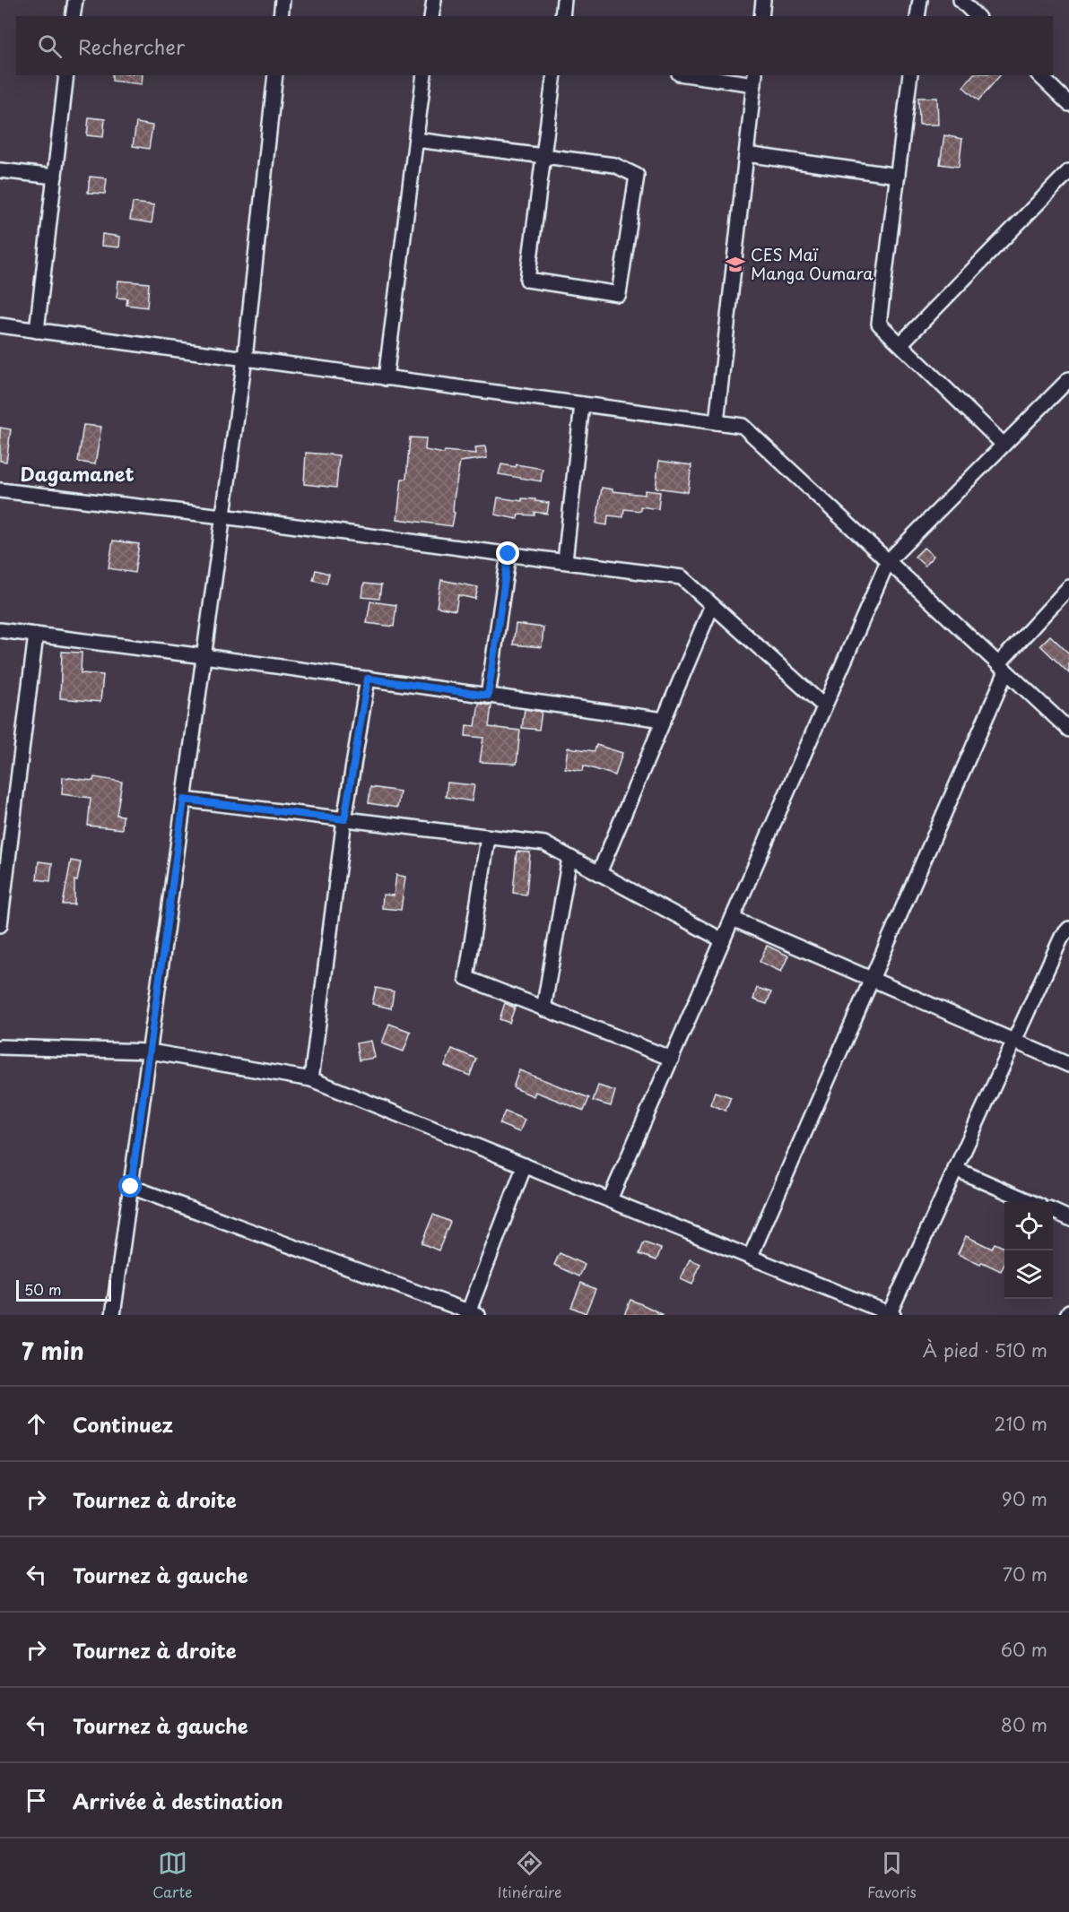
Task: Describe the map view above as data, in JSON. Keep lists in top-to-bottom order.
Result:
{
  "districts": ["Dagamanet"],
  "places": {
    "school or university": ["CES Maï Manga Oumara"]
  },
  "scale_bar": "50 m",
  "page": {
    "search": "Rechercher",
    "scale": "50 m",
    "heading": ["7 min", "À pied · 510 m"],
    "list": [
      ["Continuez", "210 m"],
      ["Tournez à droite", "90 m"],
      ["Tournez à gauche", "70 m"],
      ["Tournez à droite", "60 m"],
      ["Tournez à gauche", "80 m"],
      "Arrivée à destination"
    ],
    "nav": ["Carte", "Itinéraire", "Favoris"]
  }
}
